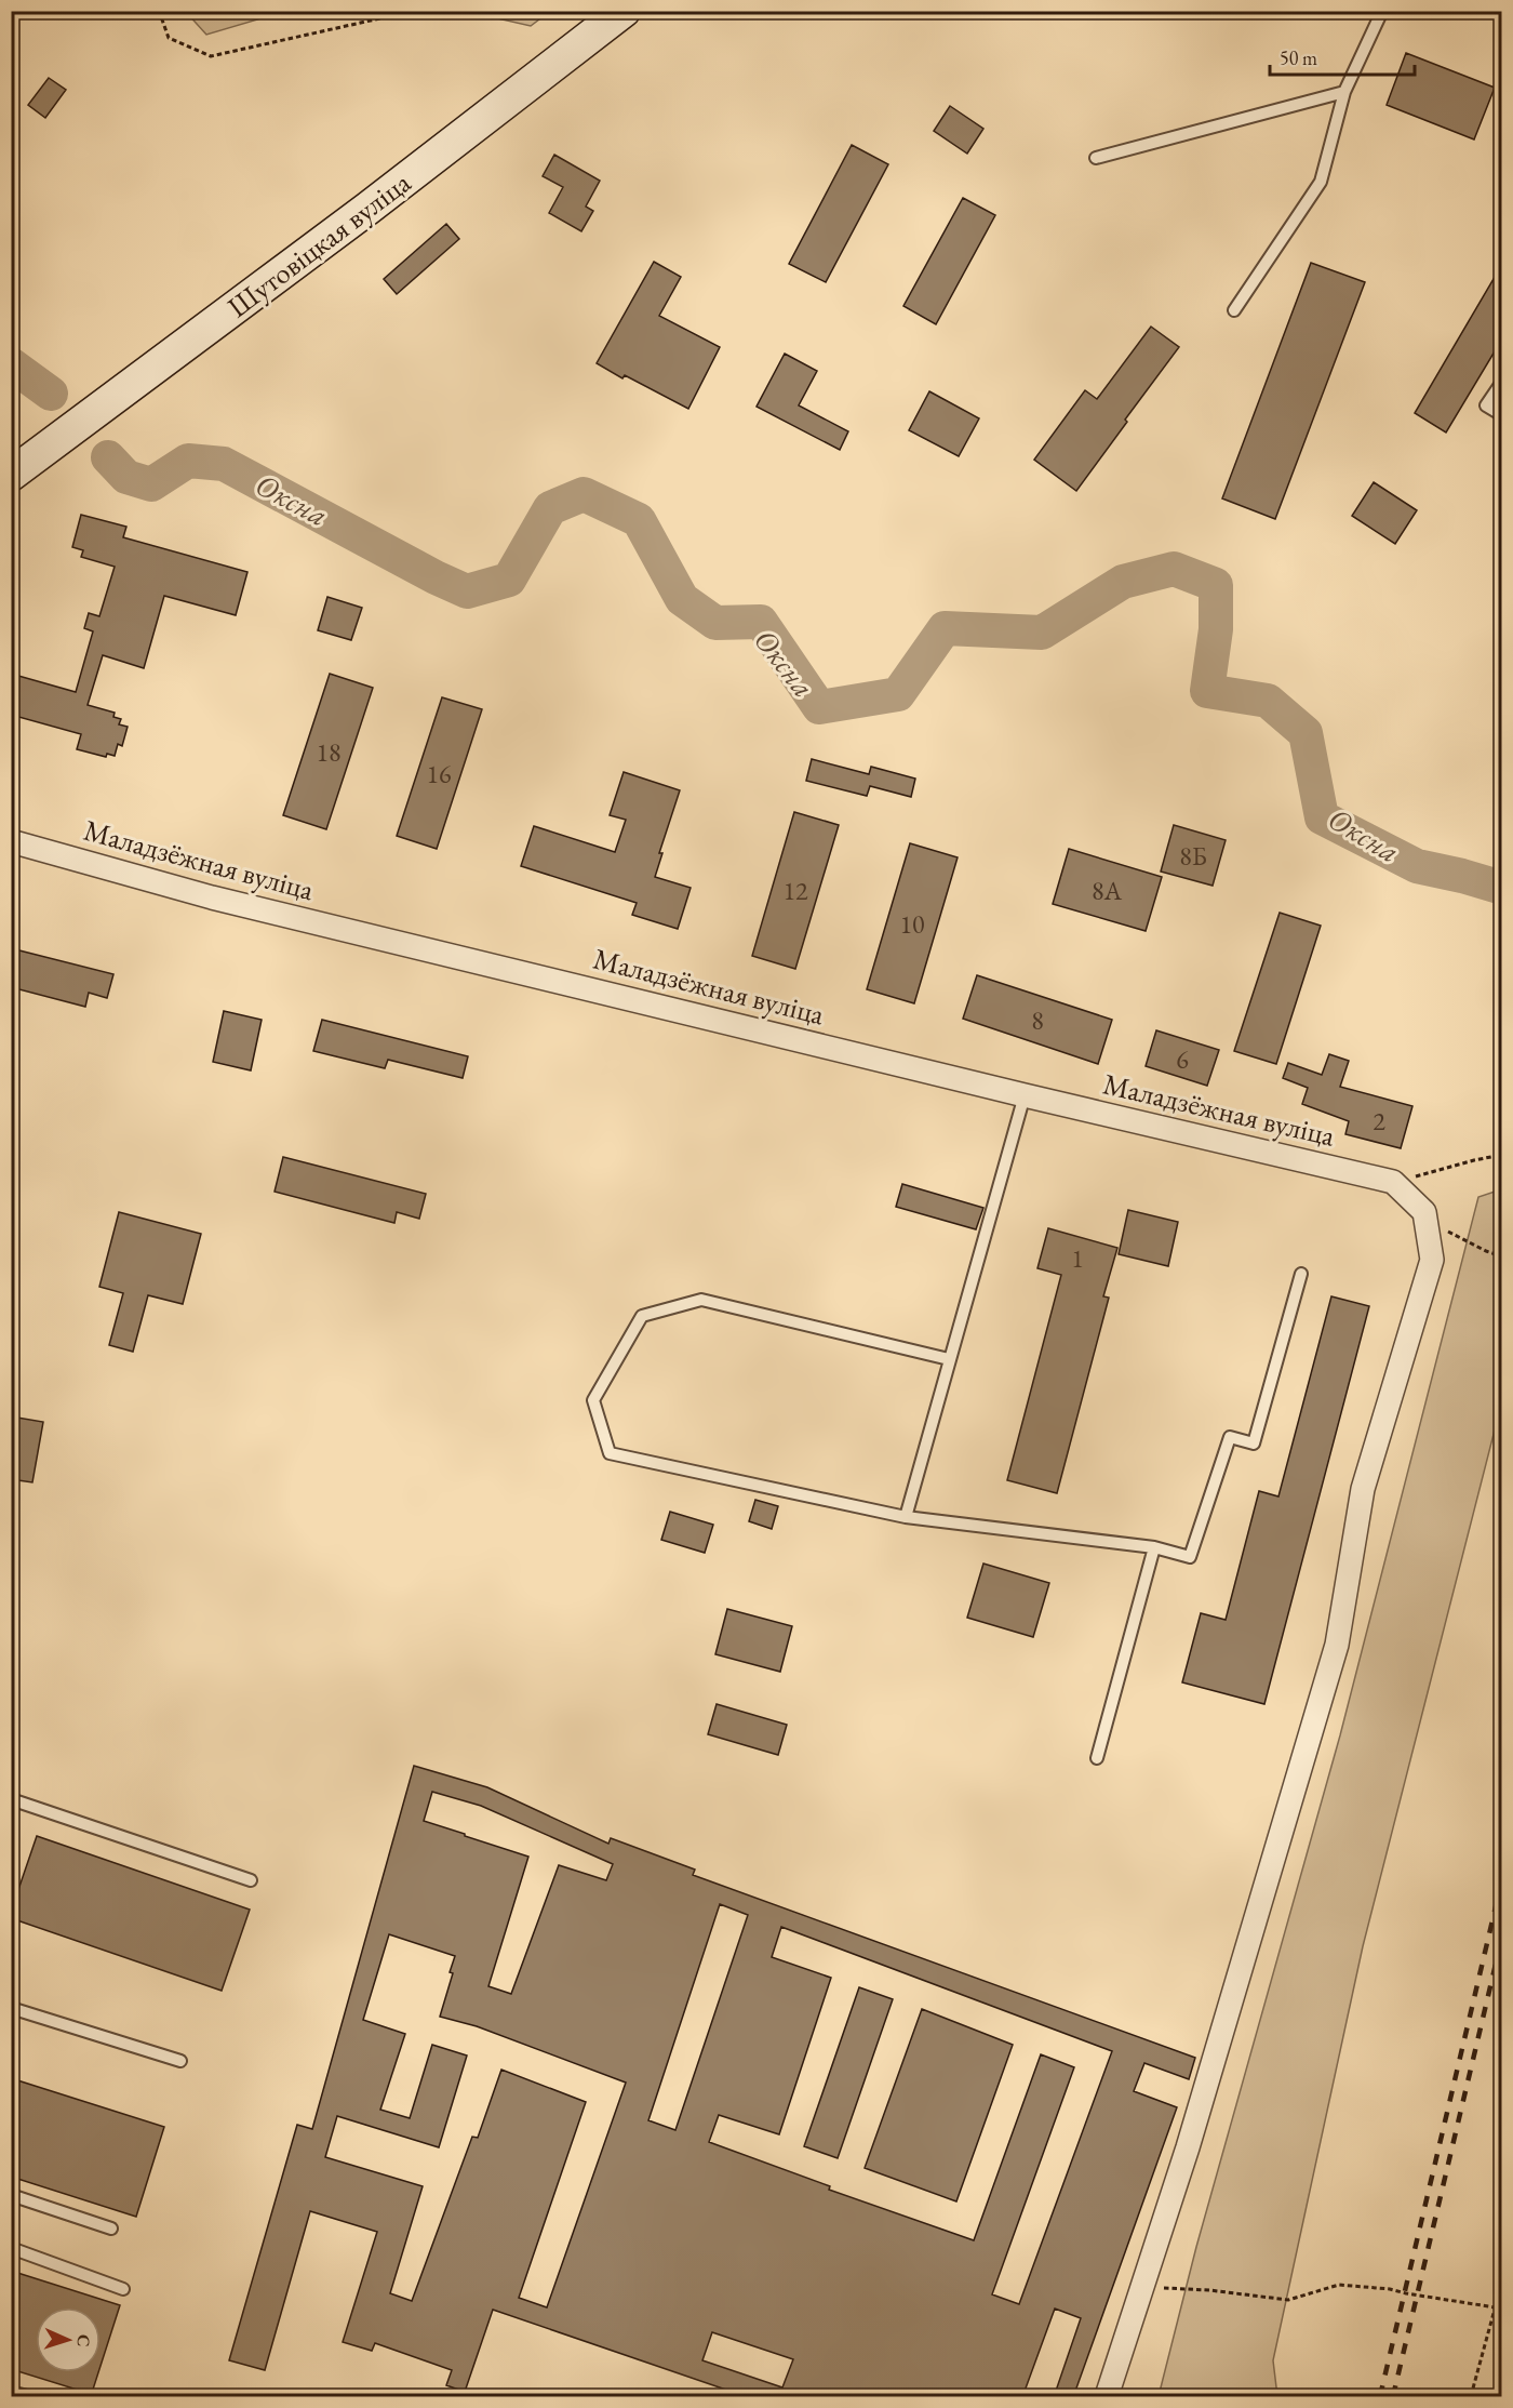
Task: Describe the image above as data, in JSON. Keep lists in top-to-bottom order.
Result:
{
  "streets": {
    "main road": ["Шутовіцкая вуліца"],
    "street": ["Маладзёжная вуліца"]
  },
  "water": ["Оксна"],
  "house_numbers": [
    "18",
    "16",
    "8Б",
    "12",
    "8А",
    "10",
    "8",
    "6",
    "2",
    "1"
  ],
  "scale_bar": "50 m",
  "north": "right"
}
